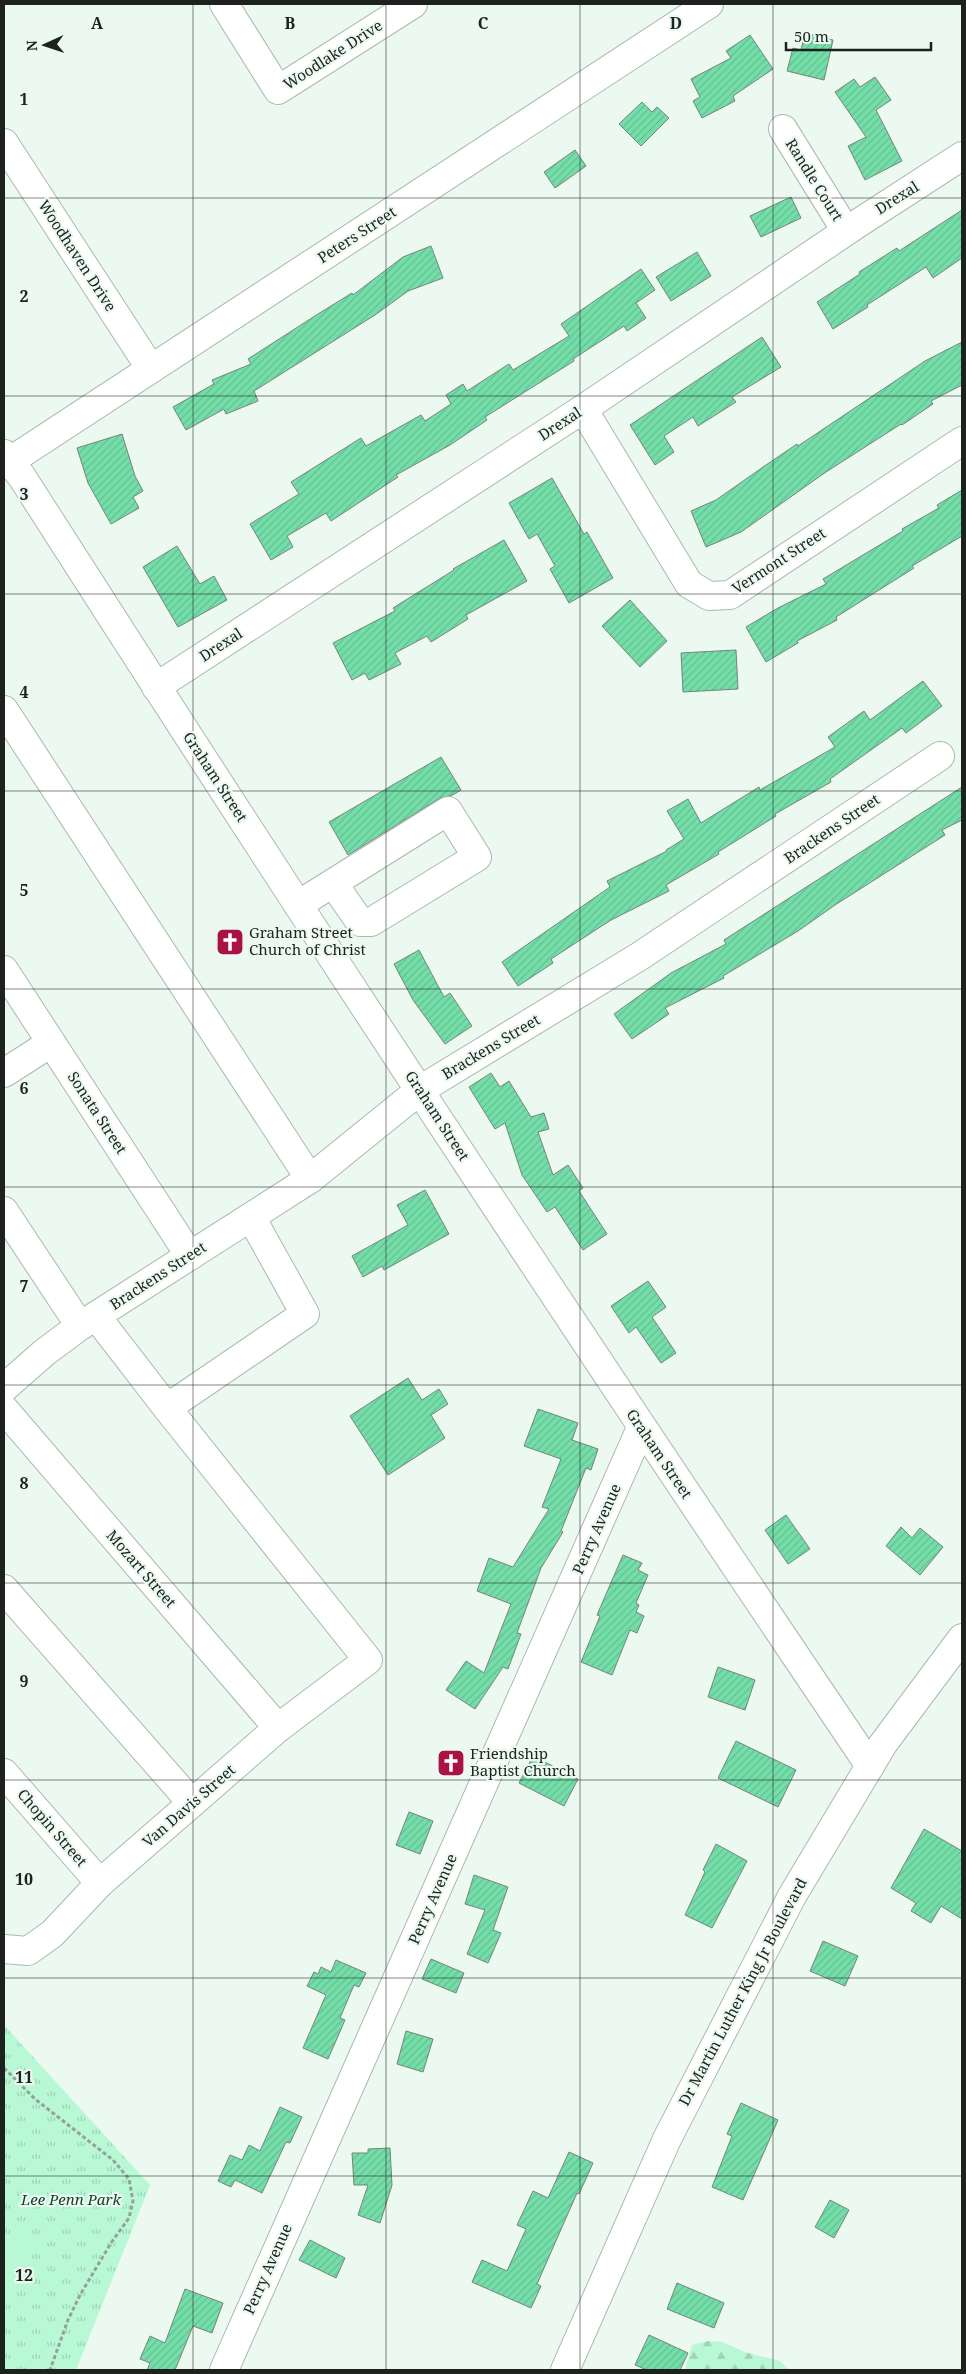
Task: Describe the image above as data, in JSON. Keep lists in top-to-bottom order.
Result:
{
  "streets": {
    "street": [
      "Woodlake Drive",
      "Randle Court",
      "Drexal",
      "Peters Street",
      "Woodhaven Drive",
      "Vermont Street",
      "Graham Street",
      "Brackens Street",
      "Sonata Street",
      "Perry Avenue",
      "Mozart Street",
      "Van Davis Street",
      "Chopin Street",
      "Dr Martin Luther King Jr Boulevard"
    ]
  },
  "crossings": [
    ["Randle Court", "Drexal"],
    ["Drexal", "Vermont Street"],
    ["Drexal", "Graham Street"],
    ["Peters Street", "Woodhaven Drive"],
    ["Peters Street", "Graham Street"],
    ["Graham Street", "Brackens Street"],
    ["Graham Street", "Perry Avenue"],
    ["Graham Street", "Dr Martin Luther King Jr Boulevard"],
    ["Brackens Street", "Sonata Street"],
    ["Mozart Street", "Van Davis Street"],
    ["Van Davis Street", "Chopin Street"]
  ],
  "parks": ["Lee Penn Park"],
  "places": {
    "church": ["Graham Street Church of Christ", "Friendship Baptist Church"]
  },
  "scale_bar": "50 m",
  "north": "left",
  "grid": {
    "columns": [
      "A",
      "B",
      "C",
      "D"
    ],
    "rows": [
      "1",
      "2",
      "3",
      "4",
      "5",
      "6",
      "7",
      "8",
      "9",
      "10",
      "11",
      "12"
    ]
  }
}
